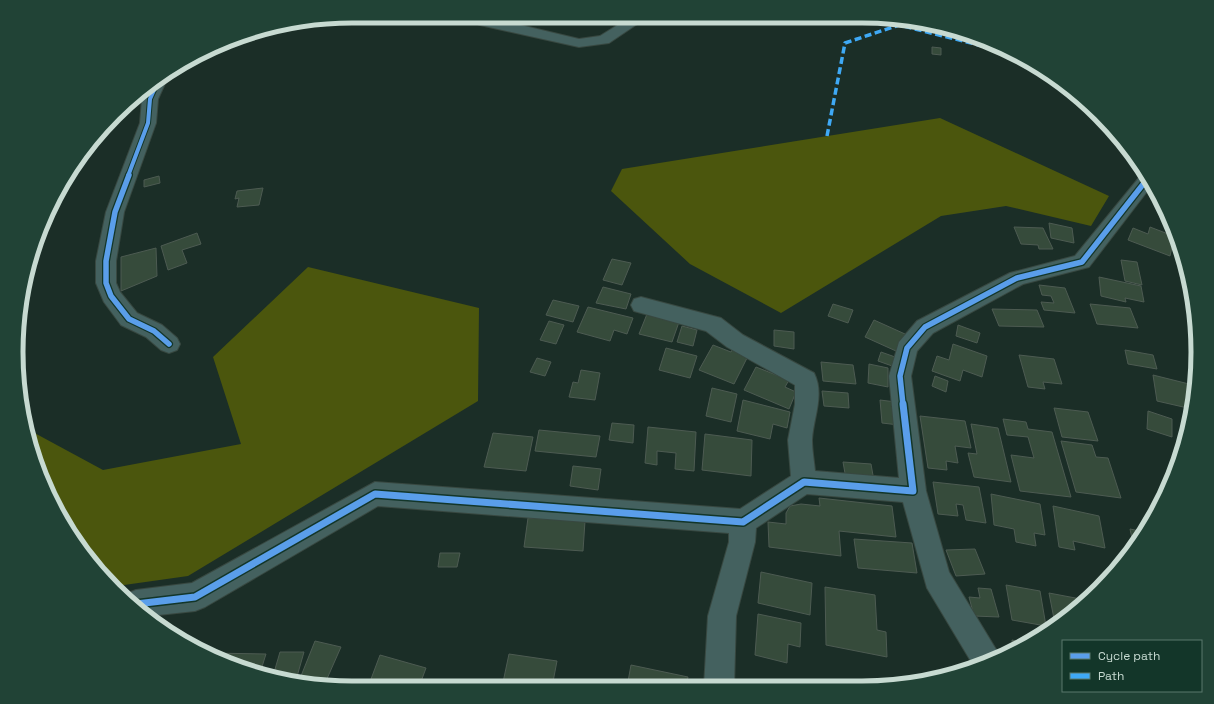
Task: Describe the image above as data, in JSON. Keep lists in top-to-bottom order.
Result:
{
  "legend": ["Cycle path", "Path"]
}
